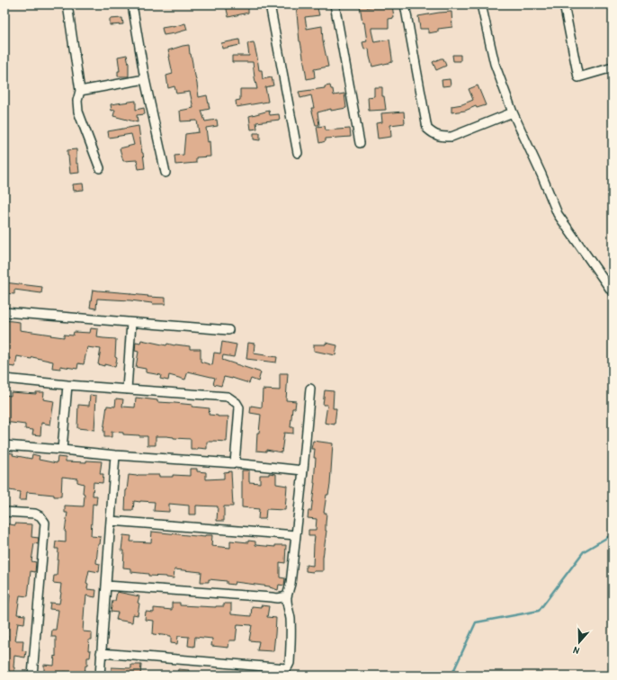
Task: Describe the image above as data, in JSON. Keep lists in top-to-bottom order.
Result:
{
  "north": "bottom"
}
